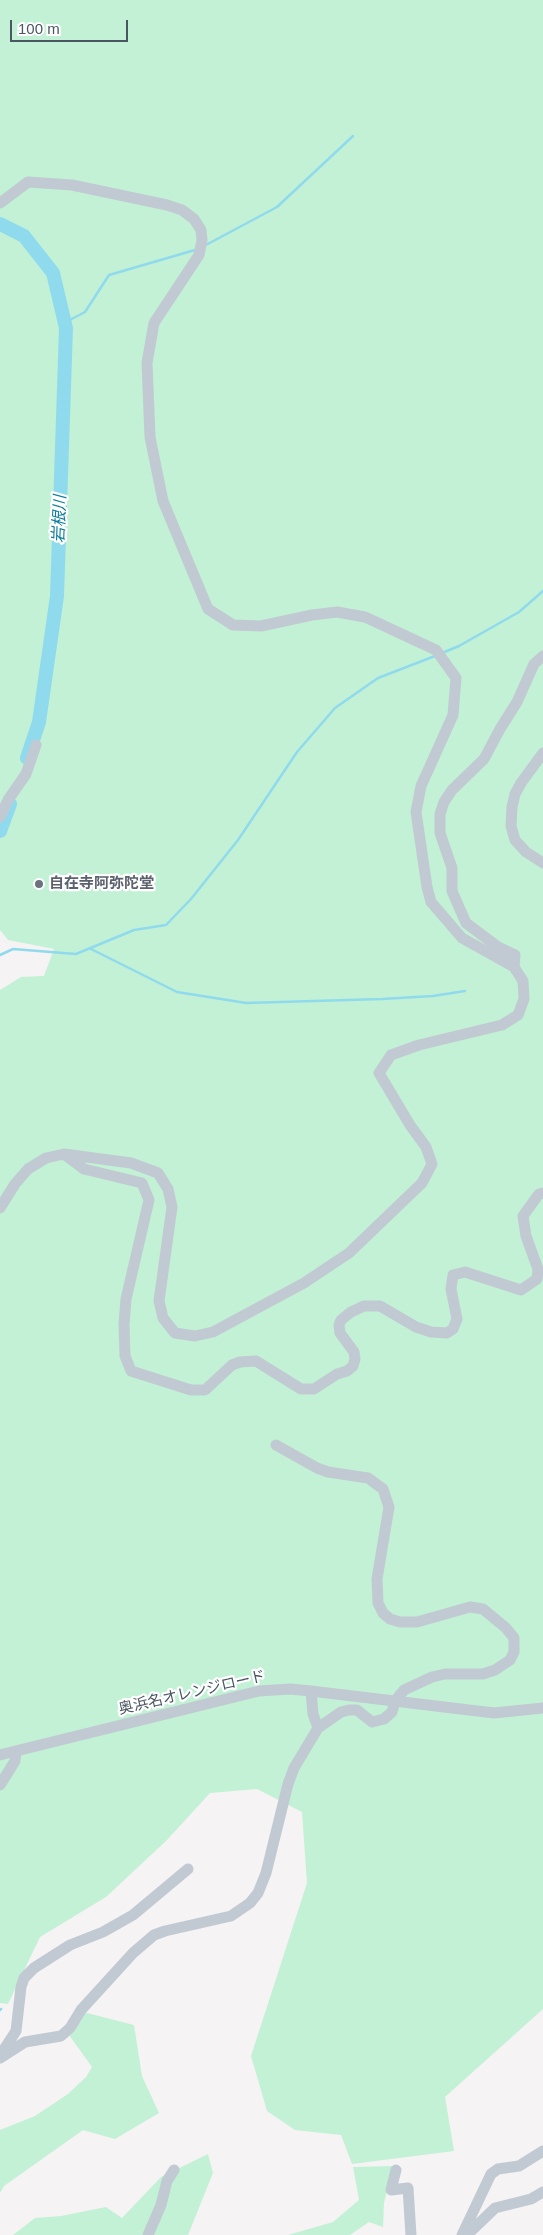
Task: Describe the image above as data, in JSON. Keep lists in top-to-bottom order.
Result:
{
  "streets": {
    "street": ["奥浜名オレンジロード"]
  },
  "water": ["岩根川"],
  "places": ["自在寺阿弥陀堂"],
  "scale_bar": "100 m"
}
